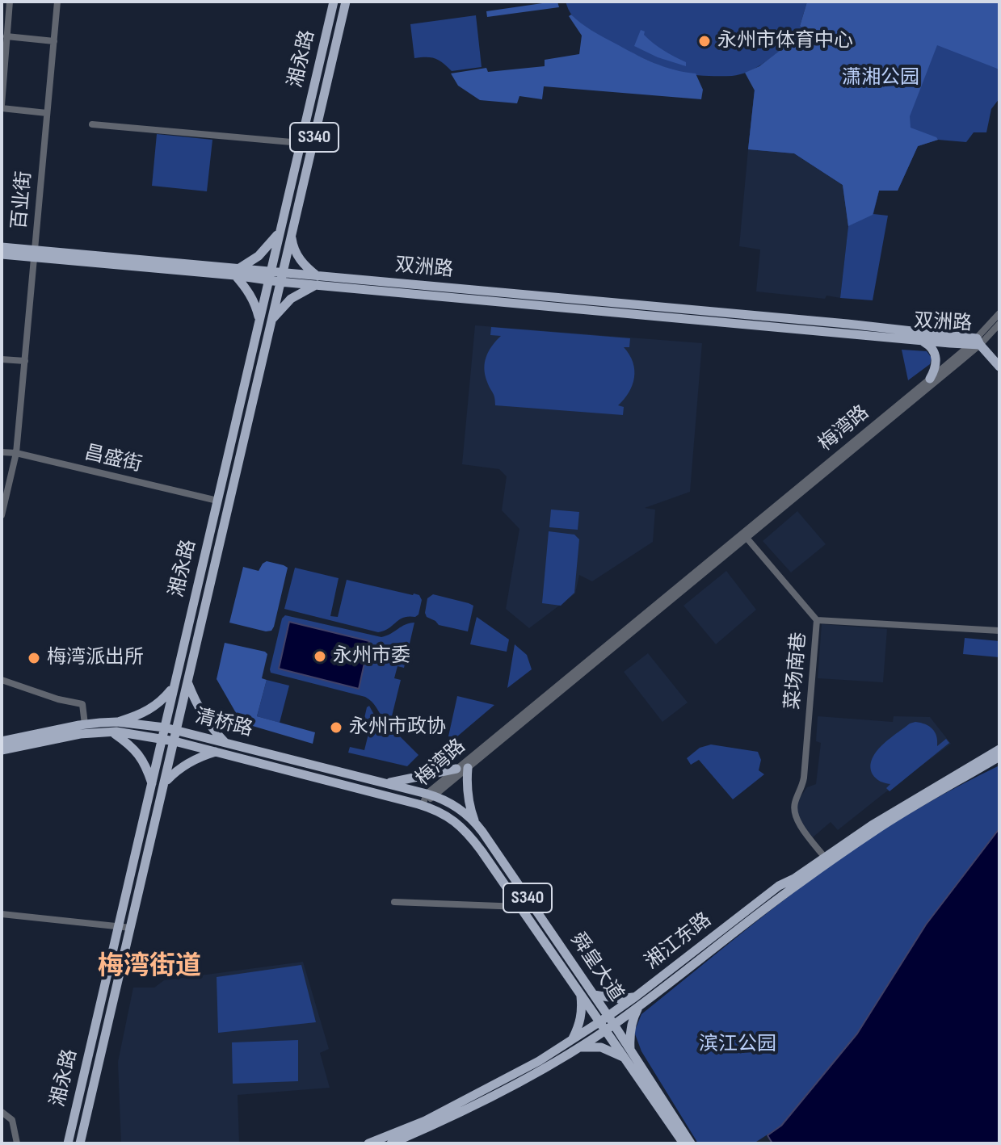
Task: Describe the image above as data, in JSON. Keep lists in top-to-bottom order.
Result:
{
  "streets": {
    "main road": [
      "湘永路",
      "S340",
      "双洲路",
      "清桥路",
      "湘江东路",
      "舜皇大道"
    ],
    "street": [
      "百业街",
      "梅湾路",
      "昌盛街",
      "菜场南巷"
    ]
  },
  "crossings": [
    ["湘永路", "双洲路"],
    ["湘永路", "昌盛街"],
    ["湘永路", "清桥路"],
    ["百业街", "双洲路"],
    ["百业街", "昌盛街"],
    ["双洲路", "梅湾路"],
    ["梅湾路", "清桥路"],
    ["梅湾路", "舜皇大道"],
    ["菜场南巷", "湘江东路"],
    ["清桥路", "舜皇大道"],
    ["湘江东路", "舜皇大道"]
  ],
  "districts": ["梅湾街道"],
  "parks": ["潇湘公园", "滨江公园"],
  "places": [
    "永州市体育中心",
    "永州市委",
    "梅湾派出所",
    "永州市政协"
  ]
}
